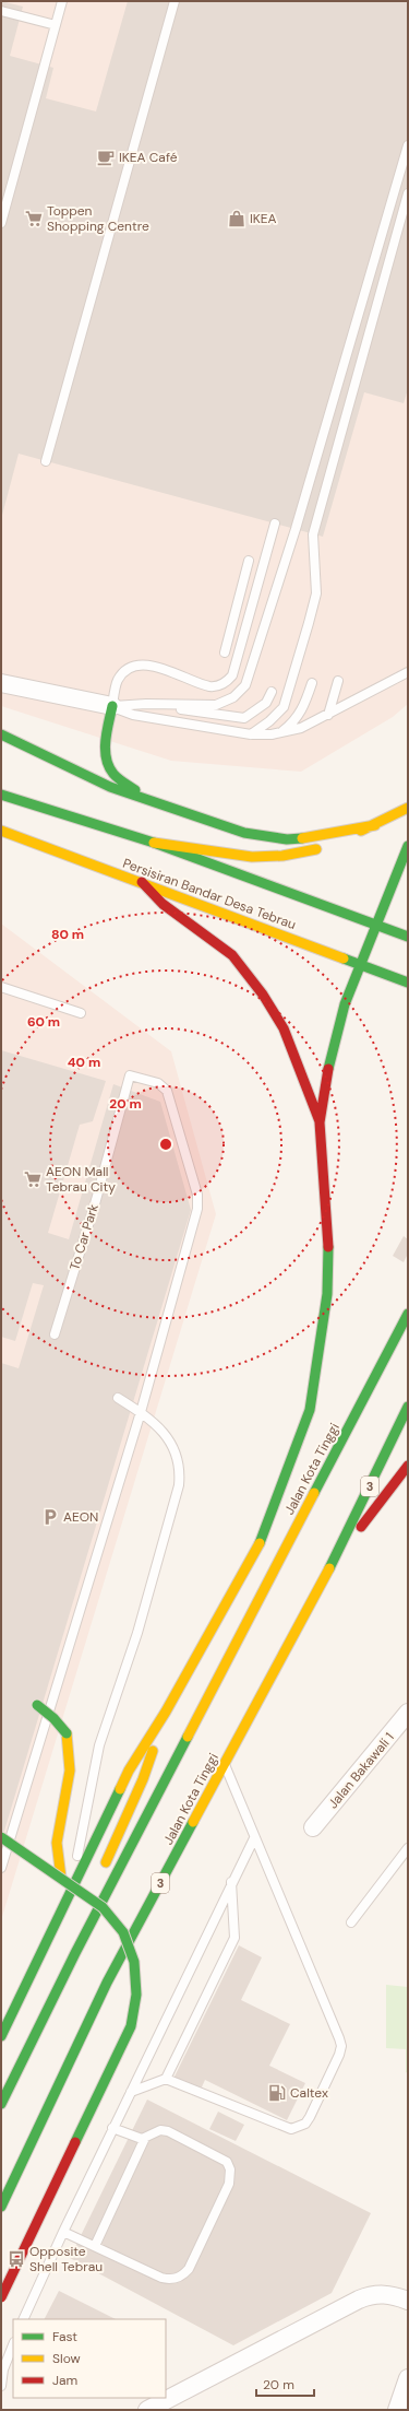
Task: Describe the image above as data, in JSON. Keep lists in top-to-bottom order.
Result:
{
  "streets": {
    "main road": ["Persisiran Bandar Desa Tebrau", "Jalan Kota Tinggi", "3"],
    "street": ["Jalan Bakawali 1"],
    "lane": ["To Car Park"]
  },
  "places": {
    "cafe": ["IKEA Café"],
    "supermarket": ["Toppen Shopping Centre", "AEON Mall Tebrau City"],
    "shop": ["IKEA"],
    "parking": ["AEON"],
    "fuel station": ["Caltex"],
    "bus stop": ["Opposite Shell Tebrau"]
  },
  "legend": ["Fast", "Slow", "Jam"],
  "scale_bar": "20 m",
  "rings": [
    "80 m",
    "60 m",
    "40 m",
    "20 m"
  ]
}
